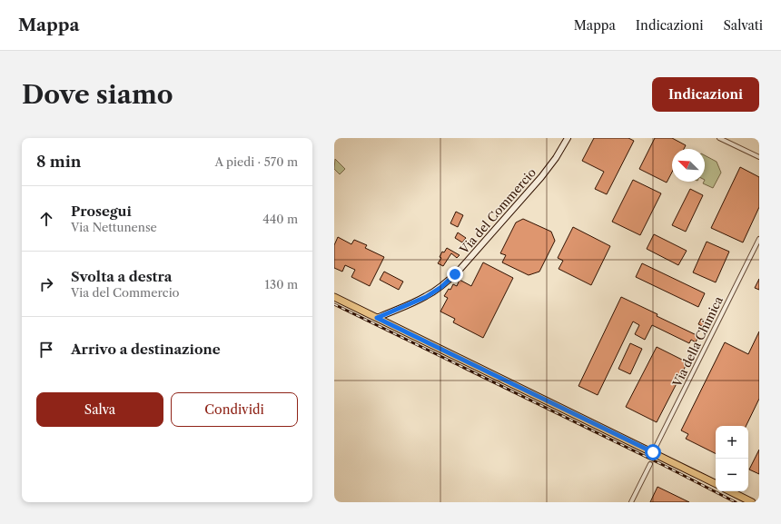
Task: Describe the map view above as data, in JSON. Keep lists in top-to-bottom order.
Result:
{
  "streets": {
    "street": ["Via del Commercio", "Via della Chimica"]
  },
  "north": "top left",
  "page": {
    "header": "Mappa",
    "nav": ["Mappa", "Indicazioni", "Salvati"],
    "buttons": [
      "Indicazioni",
      ["Salva", "Condividi"]
    ],
    "title": "Dove siamo",
    "heading": ["8 min", "A piedi · 570 m"],
    "list": [
      ["Prosegui", "Via Nettunense", "440 m"],
      ["Svolta a destra", "Via del Commercio", "130 m"],
      "Arrivo a destinazione"
    ],
    "map_buttons": ["+", "−"]
  }
}
